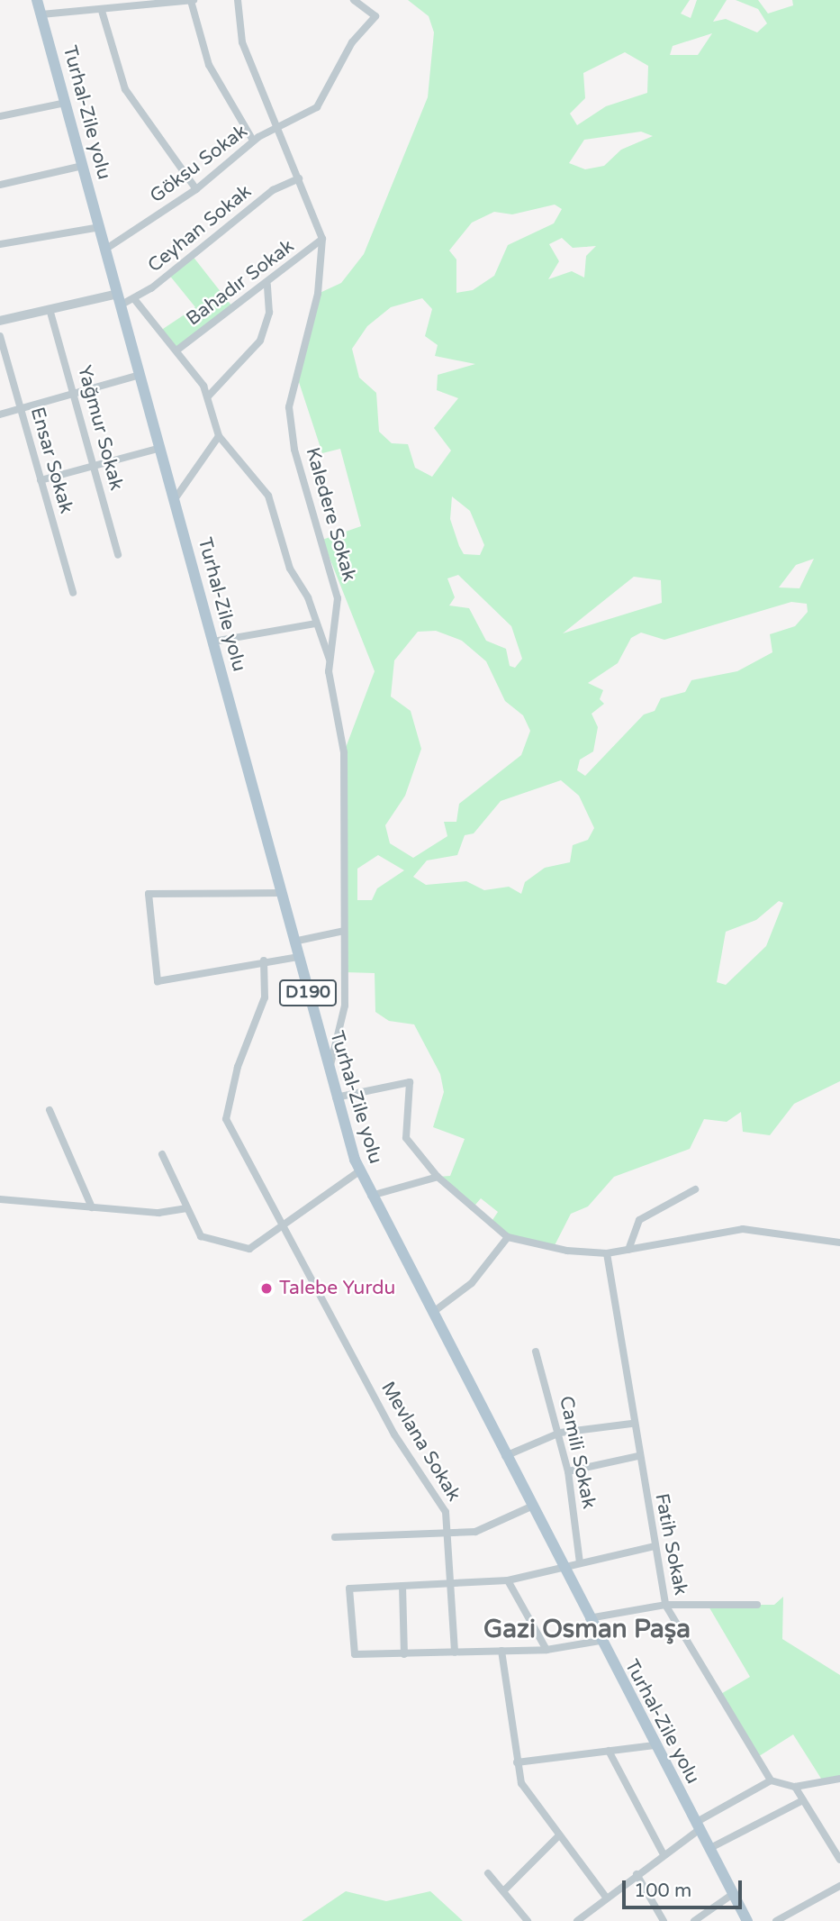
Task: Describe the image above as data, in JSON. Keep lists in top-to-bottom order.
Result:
{
  "streets": {
    "main road": ["Turhal-Zile yolu", "D190"],
    "street": [
      "Göksu Sokak",
      "Ceyhan Sokak",
      "Bahadır Sokak",
      "Yağmur Sokak",
      "Ensar Sokak",
      "Kaledere Sokak",
      "Mevlana Sokak",
      "Camili Sokak",
      "Fatih Sokak"
    ]
  },
  "crossings": [
    ["Turhal-Zile yolu", "Göksu Sokak"],
    ["Turhal-Zile yolu", "Ceyhan Sokak"],
    ["Turhal-Zile yolu", "Kaledere Sokak"],
    ["Göksu Sokak", "Kaledere Sokak"],
    ["Ceyhan Sokak", "Kaledere Sokak"],
    ["Bahadır Sokak", "Kaledere Sokak"]
  ],
  "districts": ["Gazi Osman Paşa"],
  "places": ["Talebe Yurdu"],
  "scale_bar": "100 m"
}
